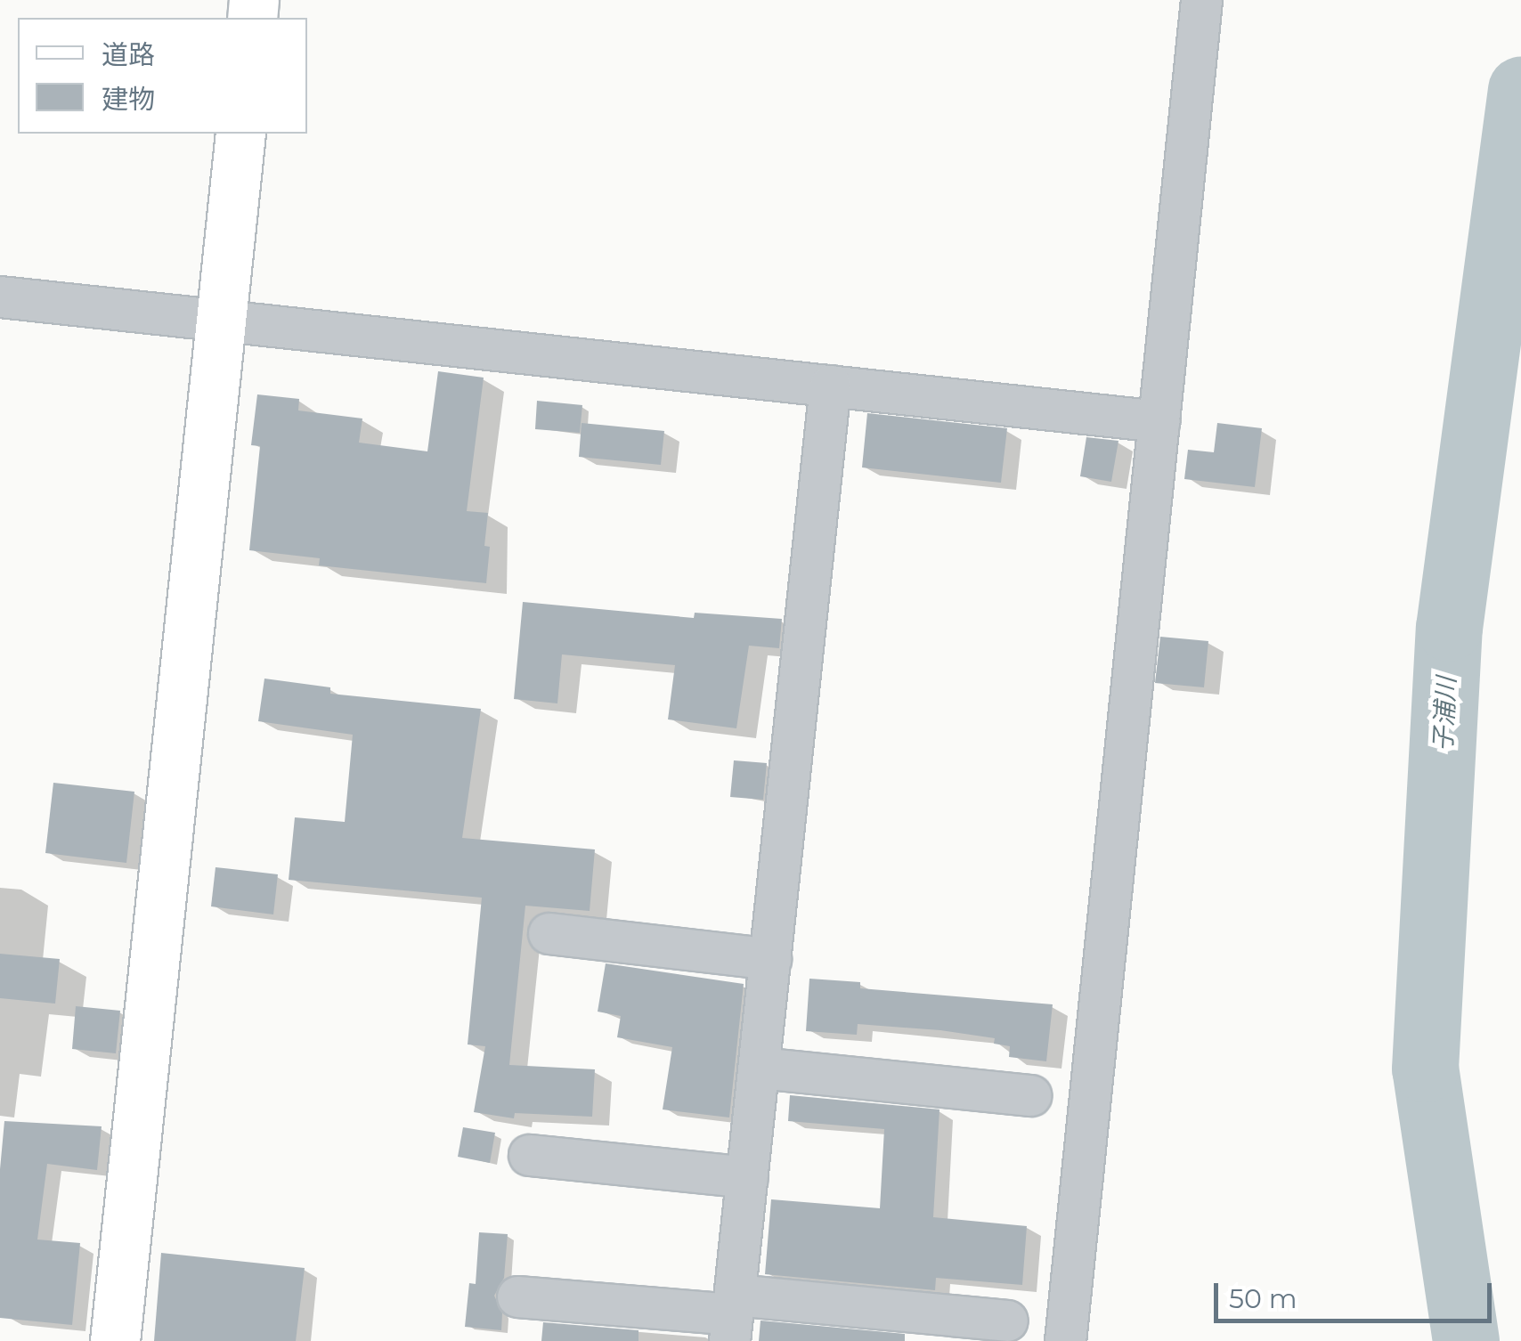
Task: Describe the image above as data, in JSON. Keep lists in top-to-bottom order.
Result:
{
  "water": ["子浦川"],
  "legend": ["道路", "建物"],
  "scale_bar": "50 m"
}
